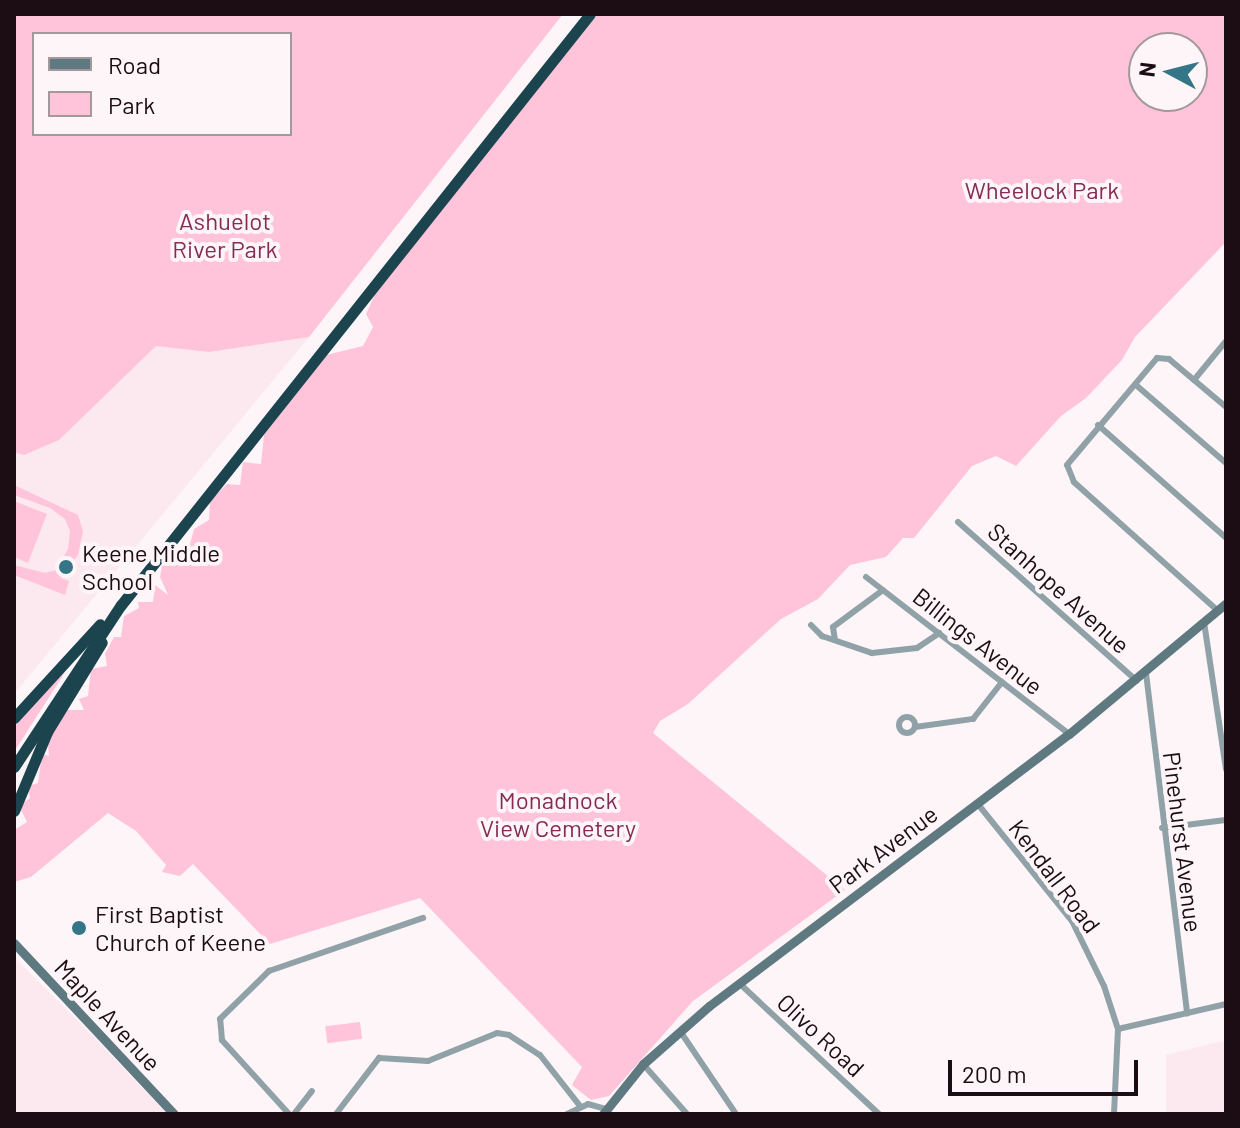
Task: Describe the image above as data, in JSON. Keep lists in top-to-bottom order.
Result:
{
  "streets": {
    "street": [
      "Stanhope Avenue",
      "Billings Avenue",
      "Pinehurst Avenue",
      "Park Avenue",
      "Kendall Road",
      "Maple Avenue",
      "Olivo Road"
    ]
  },
  "crossings": [
    ["Stanhope Avenue", "Park Avenue"],
    ["Billings Avenue", "Park Avenue"],
    ["Pinehurst Avenue", "Park Avenue"],
    ["Park Avenue", "Kendall Road"],
    ["Park Avenue", "Olivo Road"]
  ],
  "parks": ["Wheelock Park", "Ashuelot River Park", "Monadnock View Cemetery"],
  "places": ["Keene Middle School", "First Baptist Church of Keene"],
  "legend": ["Road", "Park"],
  "scale_bar": "200 m",
  "north": "left"
}
